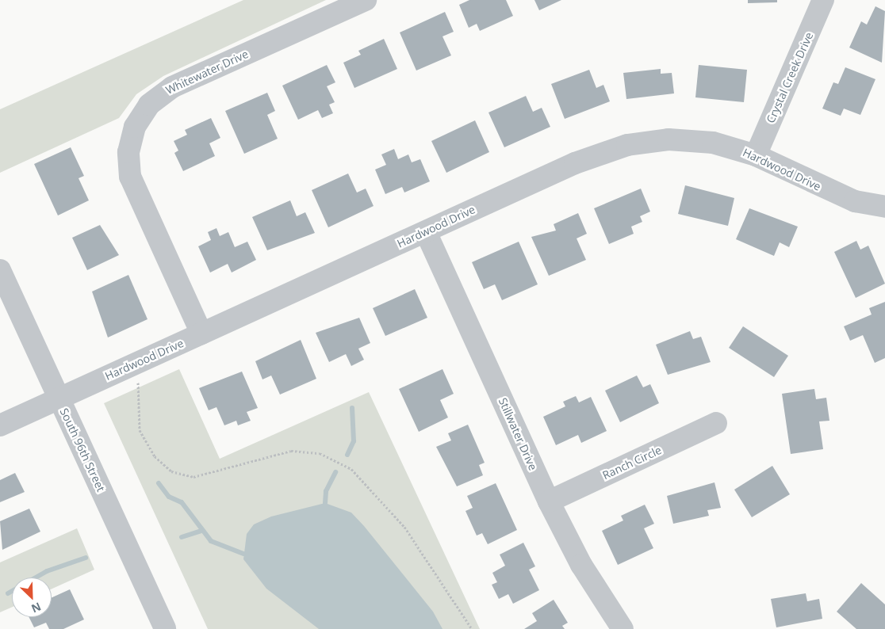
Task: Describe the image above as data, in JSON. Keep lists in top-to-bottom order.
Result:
{
  "streets": {
    "street": [
      "Whitewater Drive",
      "Crystal Creek Drive",
      "Hardwood Drive",
      "Stillwater Drive",
      "South 96th Street",
      "Ranch Circle"
    ]
  },
  "crossings": [
    ["Whitewater Drive", "Hardwood Drive"],
    ["Crystal Creek Drive", "Hardwood Drive"],
    ["Hardwood Drive", "Stillwater Drive"],
    ["Hardwood Drive", "South 96th Street"],
    ["Stillwater Drive", "Ranch Circle"]
  ],
  "north": "bottom right"
}
